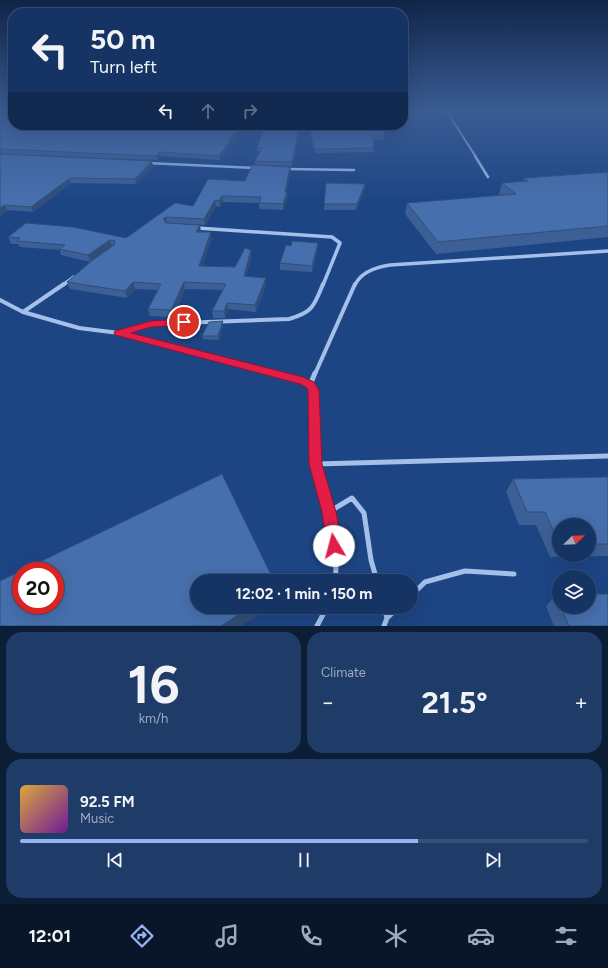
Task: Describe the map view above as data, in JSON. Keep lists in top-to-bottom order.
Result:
{
  "north": "top right",
  "page": {
    "turn": ["50 m", "Turn left"],
    "limit": "20",
    "trip": "12:02 · 1 min · 150 m",
    "tile": [
      ["16", "km/h"],
      "Climate"
    ],
    "heat": ["−", "21.5°", "+"],
    "song": ["92.5 FM", "Music"],
    "tabs": "12:01"
  }
}
